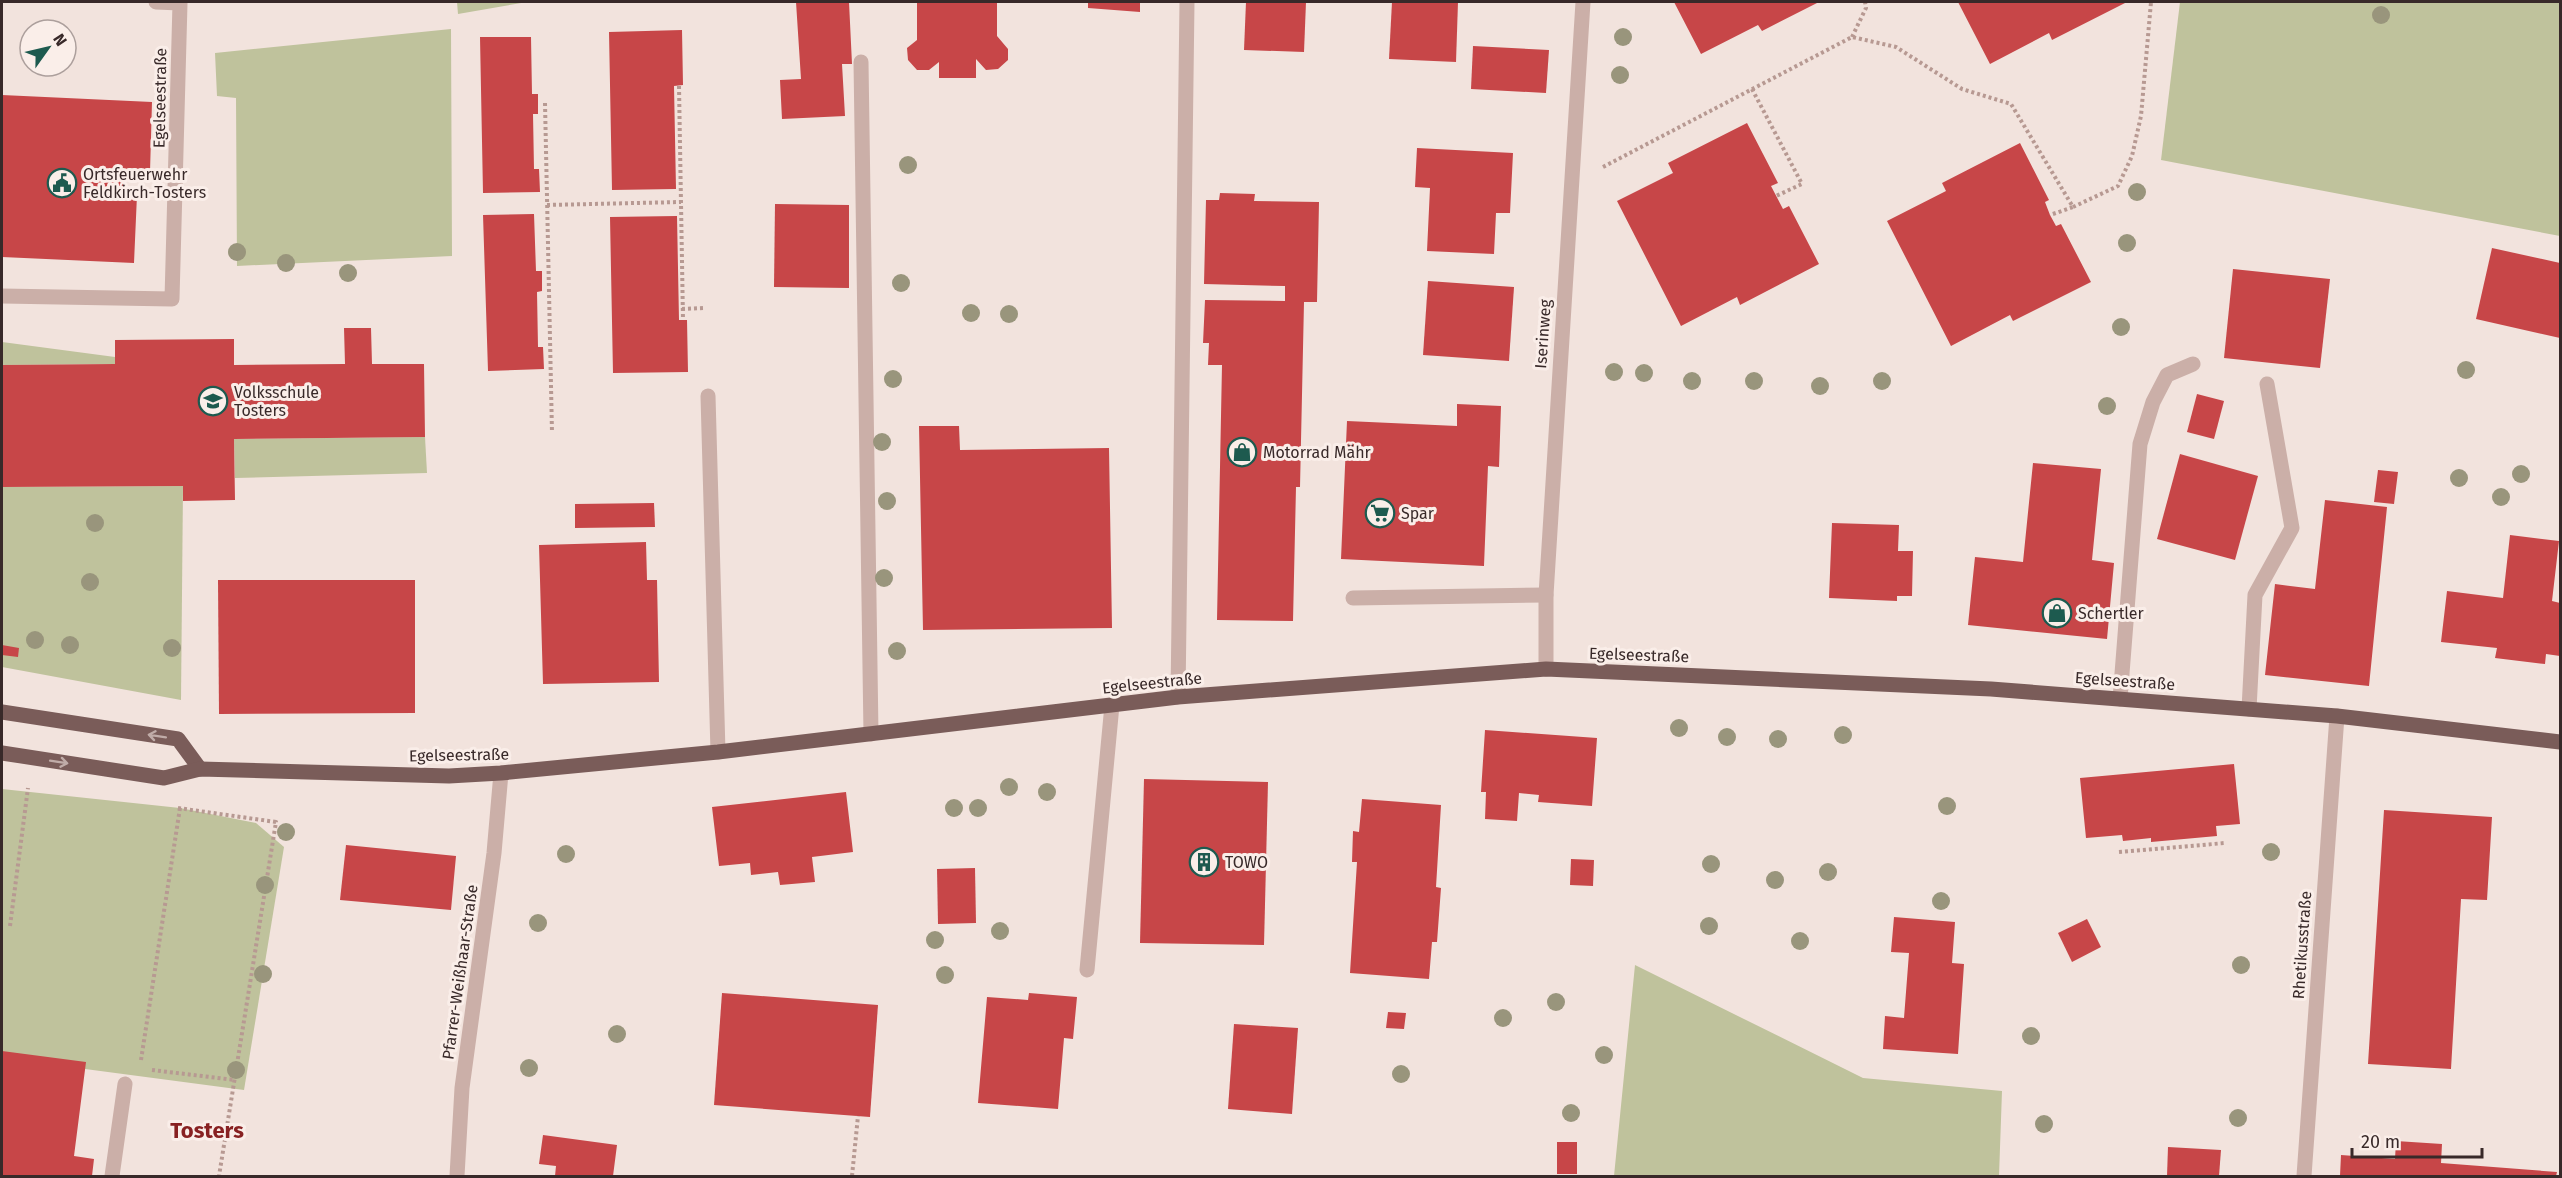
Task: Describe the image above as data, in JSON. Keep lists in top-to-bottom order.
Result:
{
  "streets": {
    "main road": ["Egelseestraße"],
    "street": ["Iserinweg", "Rhetikusstraße", "Pfarrer-Weißhaar-Straße"]
  },
  "crossings": [
    ["Egelseestraße", "Iserinweg"],
    ["Egelseestraße", "Rhetikusstraße"],
    ["Egelseestraße", "Pfarrer-Weißhaar-Straße"]
  ],
  "districts": ["Tosters"],
  "places": {
    "public building": ["Ortsfeuerwehr Feldkirch-Tosters"],
    "school or university": ["Volksschule Tosters"],
    "shop": ["Motorrad Mähr", "Schertler"],
    "supermarket": ["Spar"],
    "building": ["TOWO"]
  },
  "scale_bar": "20 m",
  "north": "top right"
}
